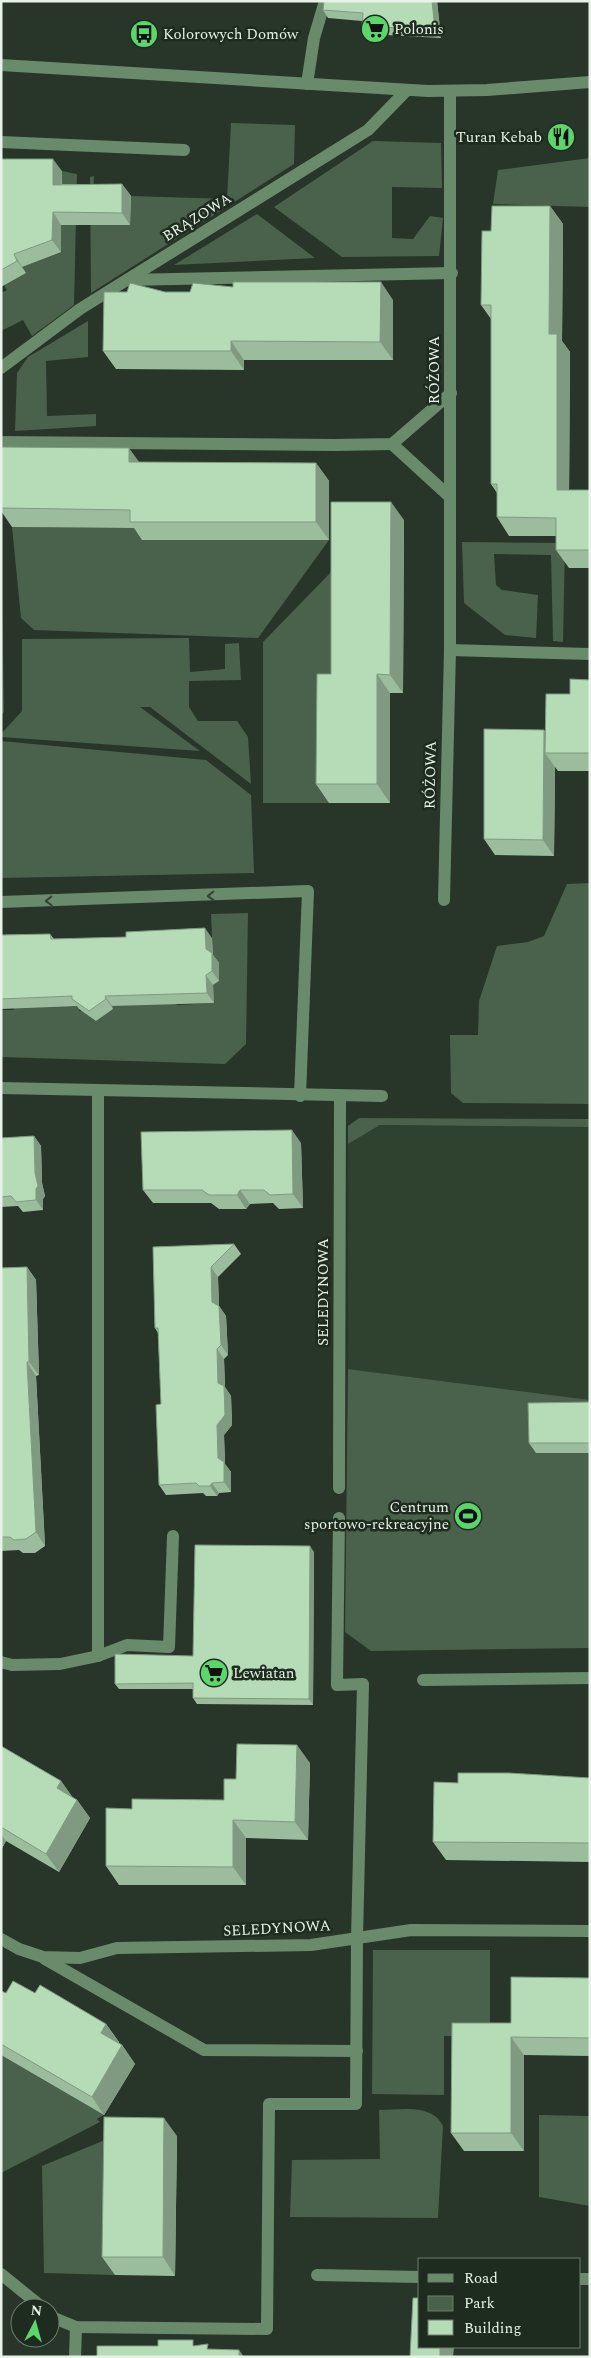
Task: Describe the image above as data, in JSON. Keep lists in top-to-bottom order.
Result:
{
  "streets": {
    "street": ["BRĄZOWA", "RÓŻOWA", "SELEDYNOWA"]
  },
  "places": {
    "supermarket": ["Polonis", "Lewiatan"],
    "bus stop": ["Kolorowych Domów"],
    "restaurant": ["Turan Kebab"],
    "sports": ["Centrum sportowo-rekreacyjne"]
  },
  "legend": ["Road", "Park", "Building"],
  "north": "top"
}
